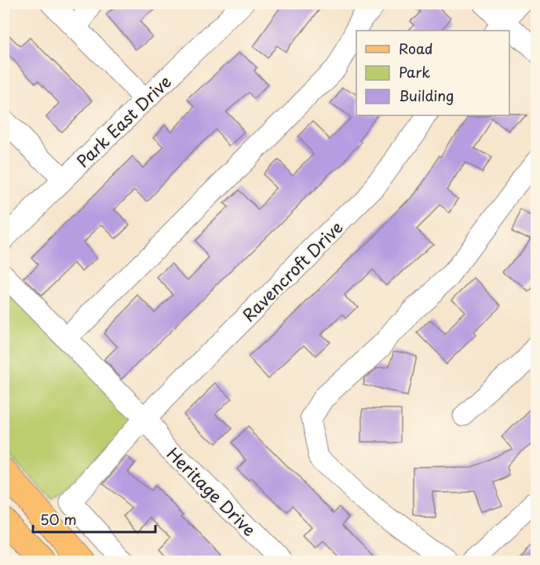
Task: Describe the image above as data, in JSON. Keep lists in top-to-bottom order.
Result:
{
  "streets": {
    "street": ["Park East Drive", "Ravencroft Drive", "Heritage Drive"]
  },
  "crossings": [
    ["Ravencroft Drive", "Heritage Drive"]
  ],
  "legend": ["Road", "Park", "Building"],
  "scale_bar": "50 m"
}
